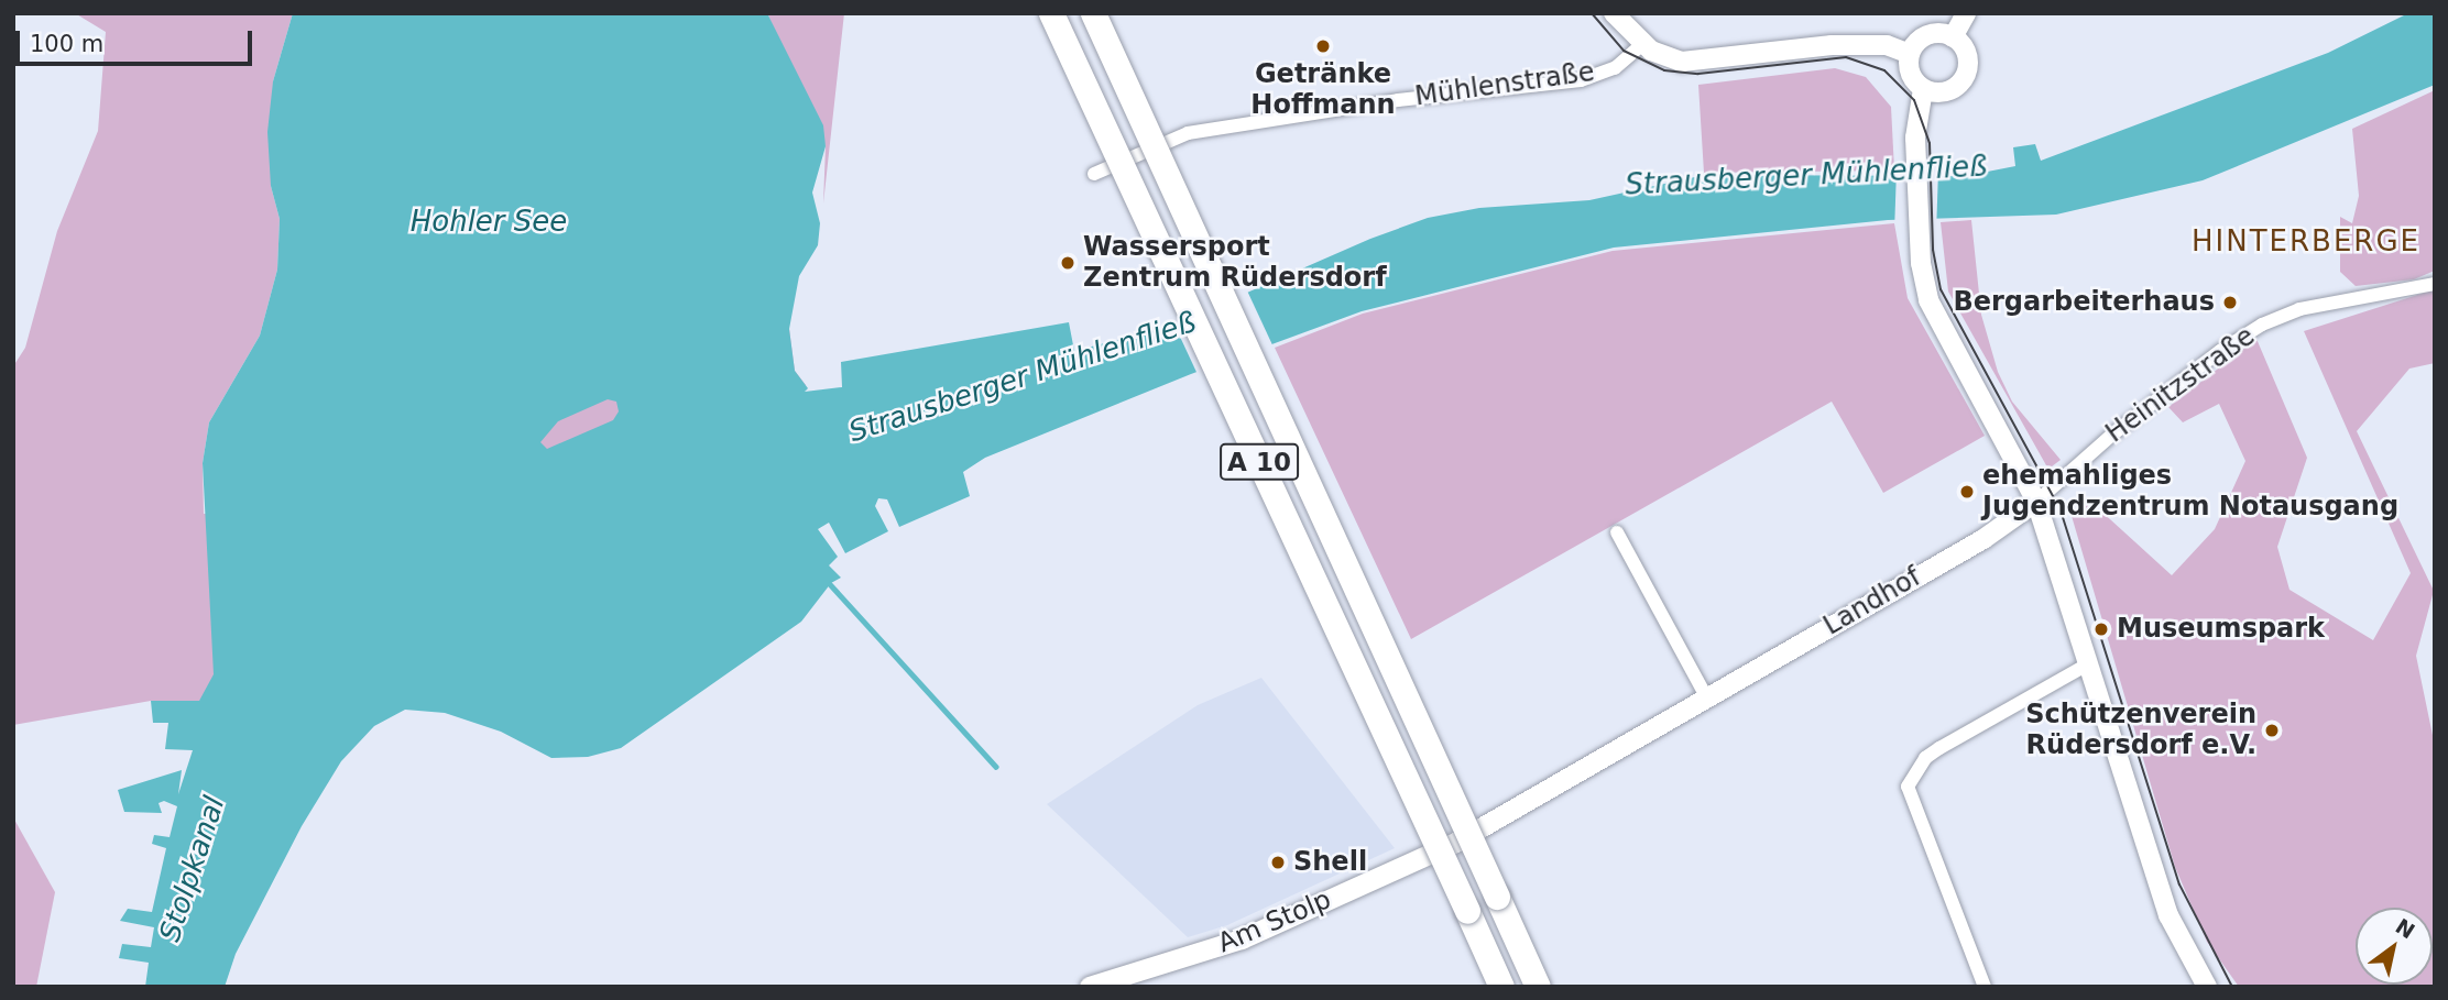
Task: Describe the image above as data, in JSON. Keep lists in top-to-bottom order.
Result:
{
  "streets": {
    "highway": ["A 10"],
    "main road": ["Landhof", "Am Stolp"],
    "street": ["Mühlenstraße", "Heinitzstraße"]
  },
  "crossings": [
    ["Heinitzstraße", "Landhof"],
    ["Landhof", "Am Stolp"]
  ],
  "districts": ["HINTERBERGE"],
  "water": ["Strausberger Mühlenfließ", "Hohler See", "Stolpkanal"],
  "places": [
    "Getränke Hoffmann",
    "Wassersport Zentrum Rüdersdorf",
    "Bergarbeiterhaus",
    "ehemahliges Jugendzentrum Notausgang",
    "Museumspark",
    "Schützenverein Rüdersdorf e.V.",
    "Shell"
  ],
  "scale_bar": "100 m",
  "north": "top right"
}
